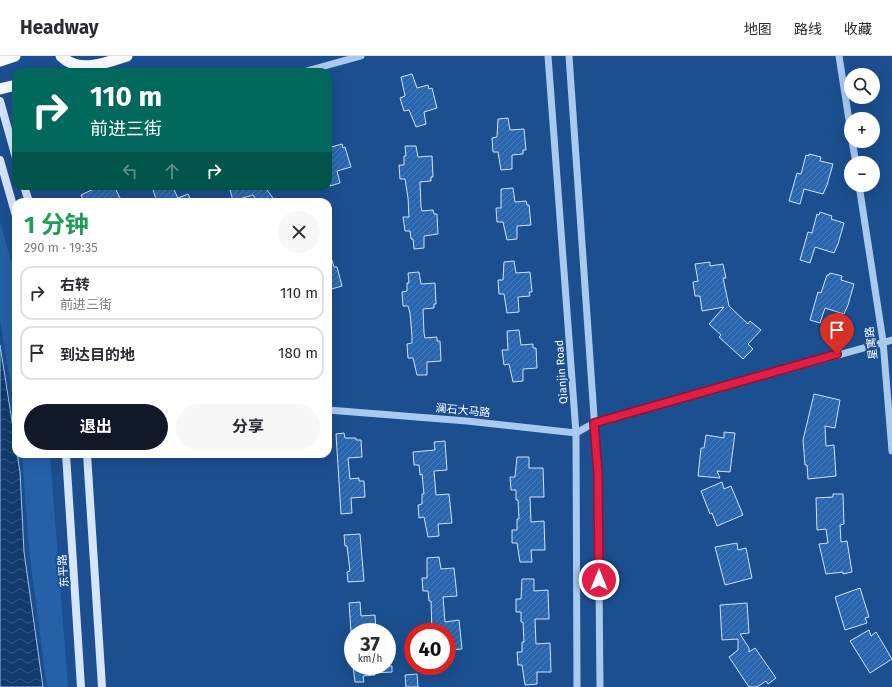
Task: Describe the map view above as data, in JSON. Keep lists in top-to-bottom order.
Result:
{
  "streets": {
    "main road": ["东平路"],
    "street": ["星寓路", "Qianjin Road", "澜石大马路"]
  },
  "crossings": [
    ["Qianjin Road", "澜石大马路"]
  ],
  "page": {
    "header": "Headway",
    "nav": ["地图", "路线", "收藏"],
    "map_buttons": ["+", "−"],
    "turn": ["110 m", "前进三街"],
    "heading": ["1 分钟", "290 m · 19:35"],
    "list": [
      {
        "name": "右转",
        "note": "前进三街",
        "value": "110 m"
      },
      {
        "name": "到达目的地",
        "value": "180 m"
      }
    ],
    "buttons": ["退出", "分享"],
    "speed": "37 km/h",
    "limit": "40"
  }
}
